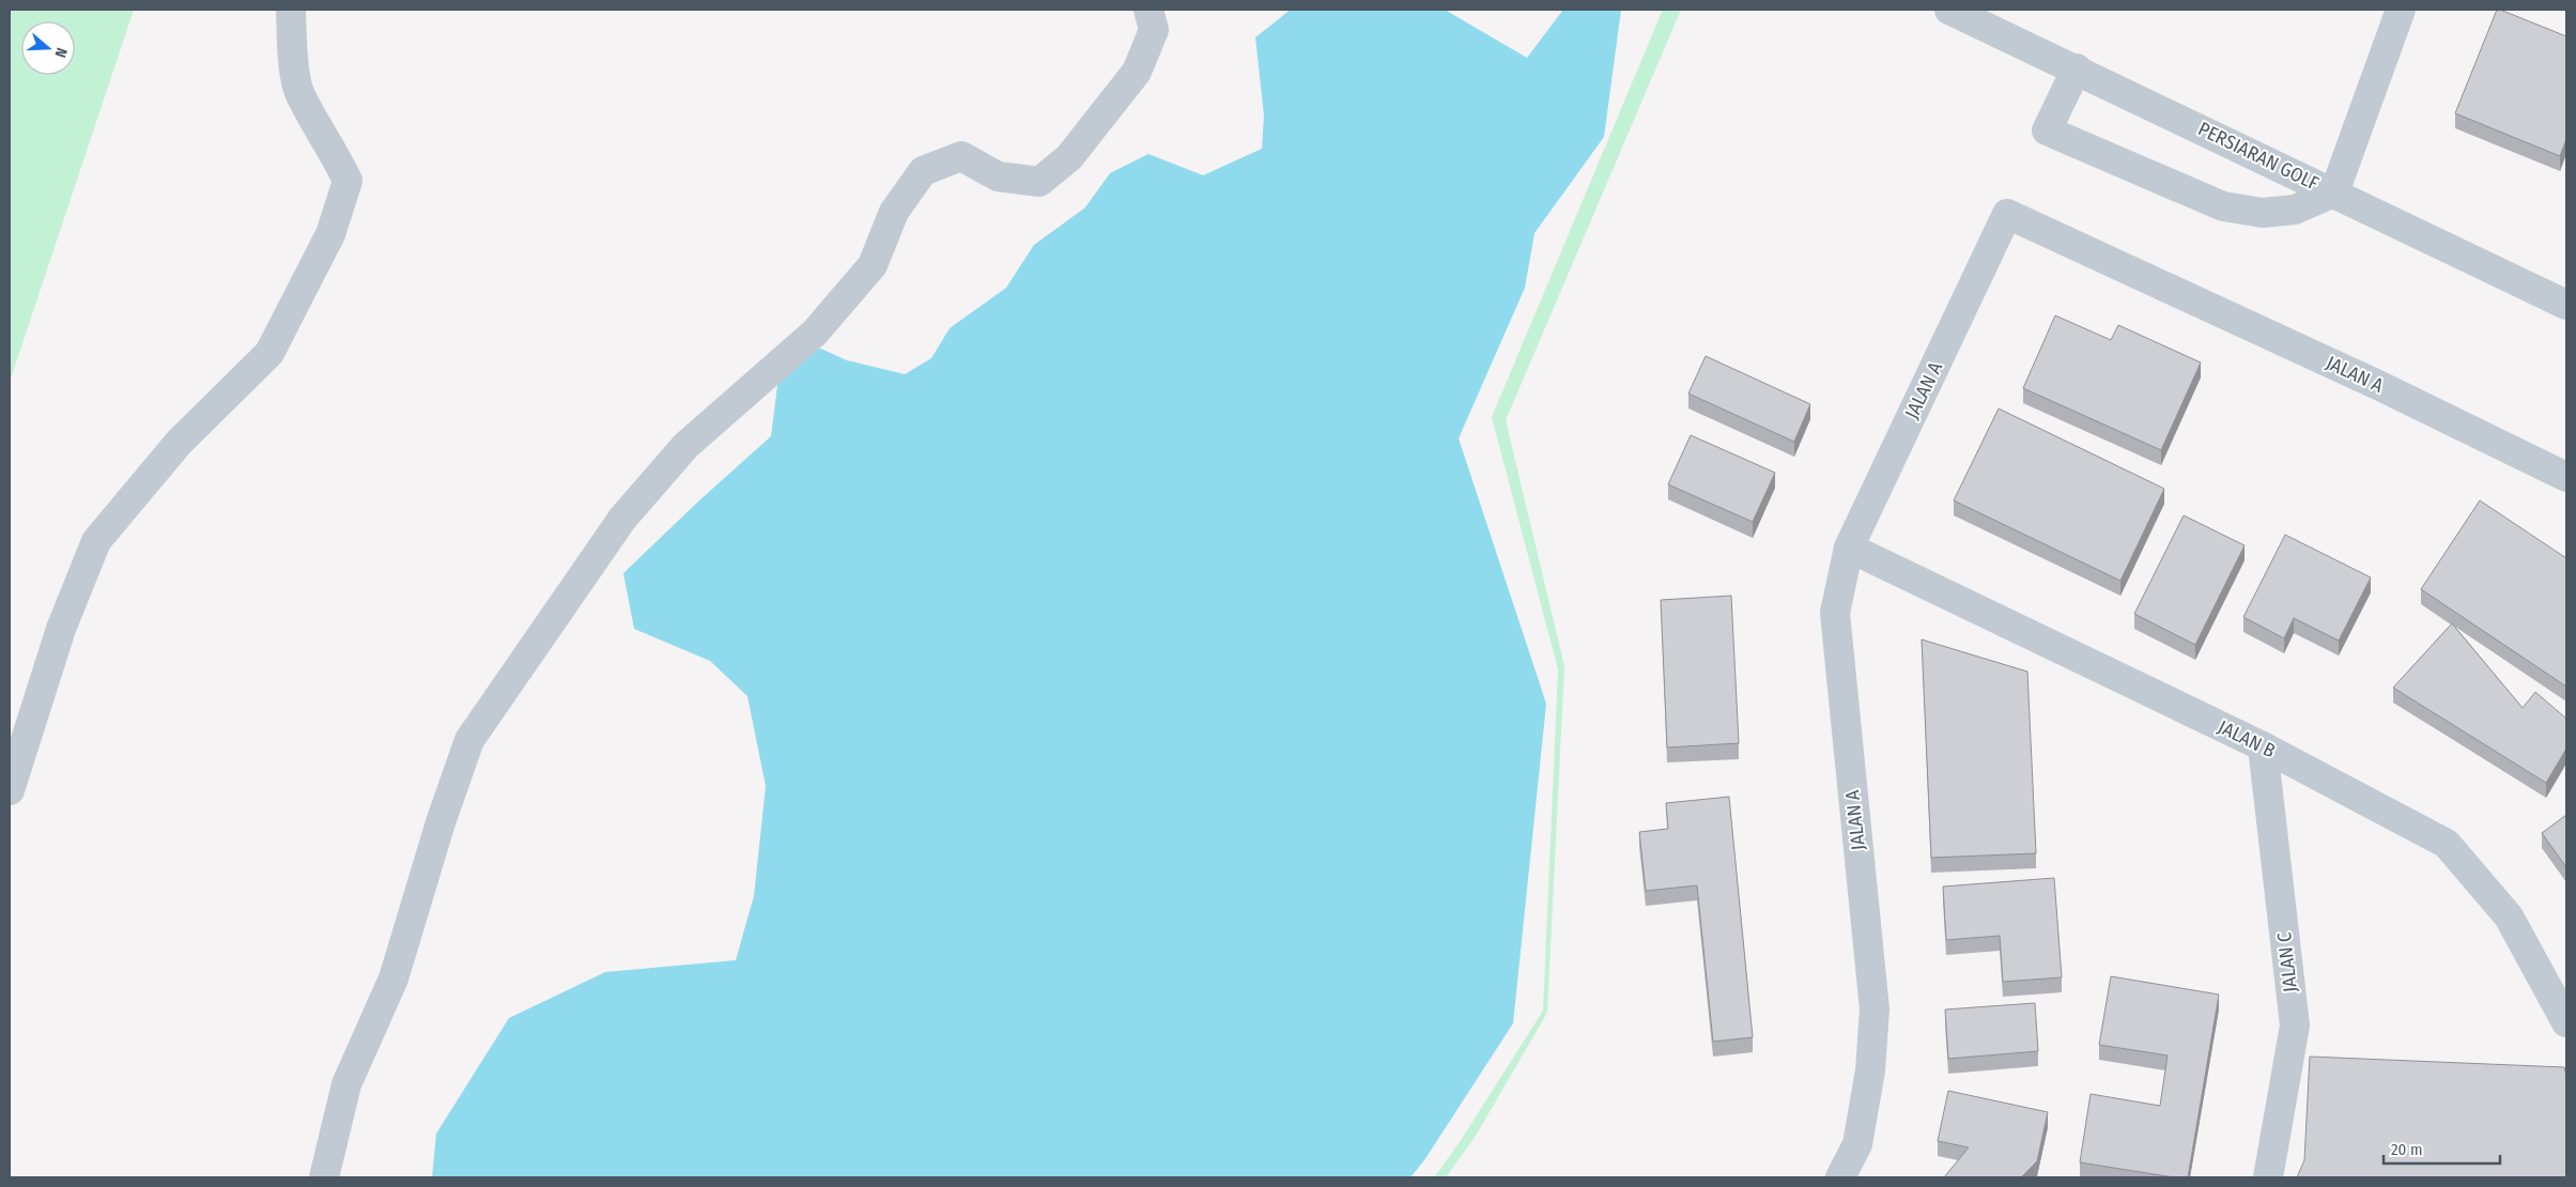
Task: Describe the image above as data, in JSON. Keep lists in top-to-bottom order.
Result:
{
  "streets": {
    "street": [
      "PERSIARAN GOLF",
      "JALAN A",
      "JALAN B",
      "JALAN C"
    ]
  },
  "crossings": [
    ["JALAN A", "JALAN B"],
    ["JALAN B", "JALAN C"]
  ],
  "scale_bar": "20 m",
  "north": "right"
}
